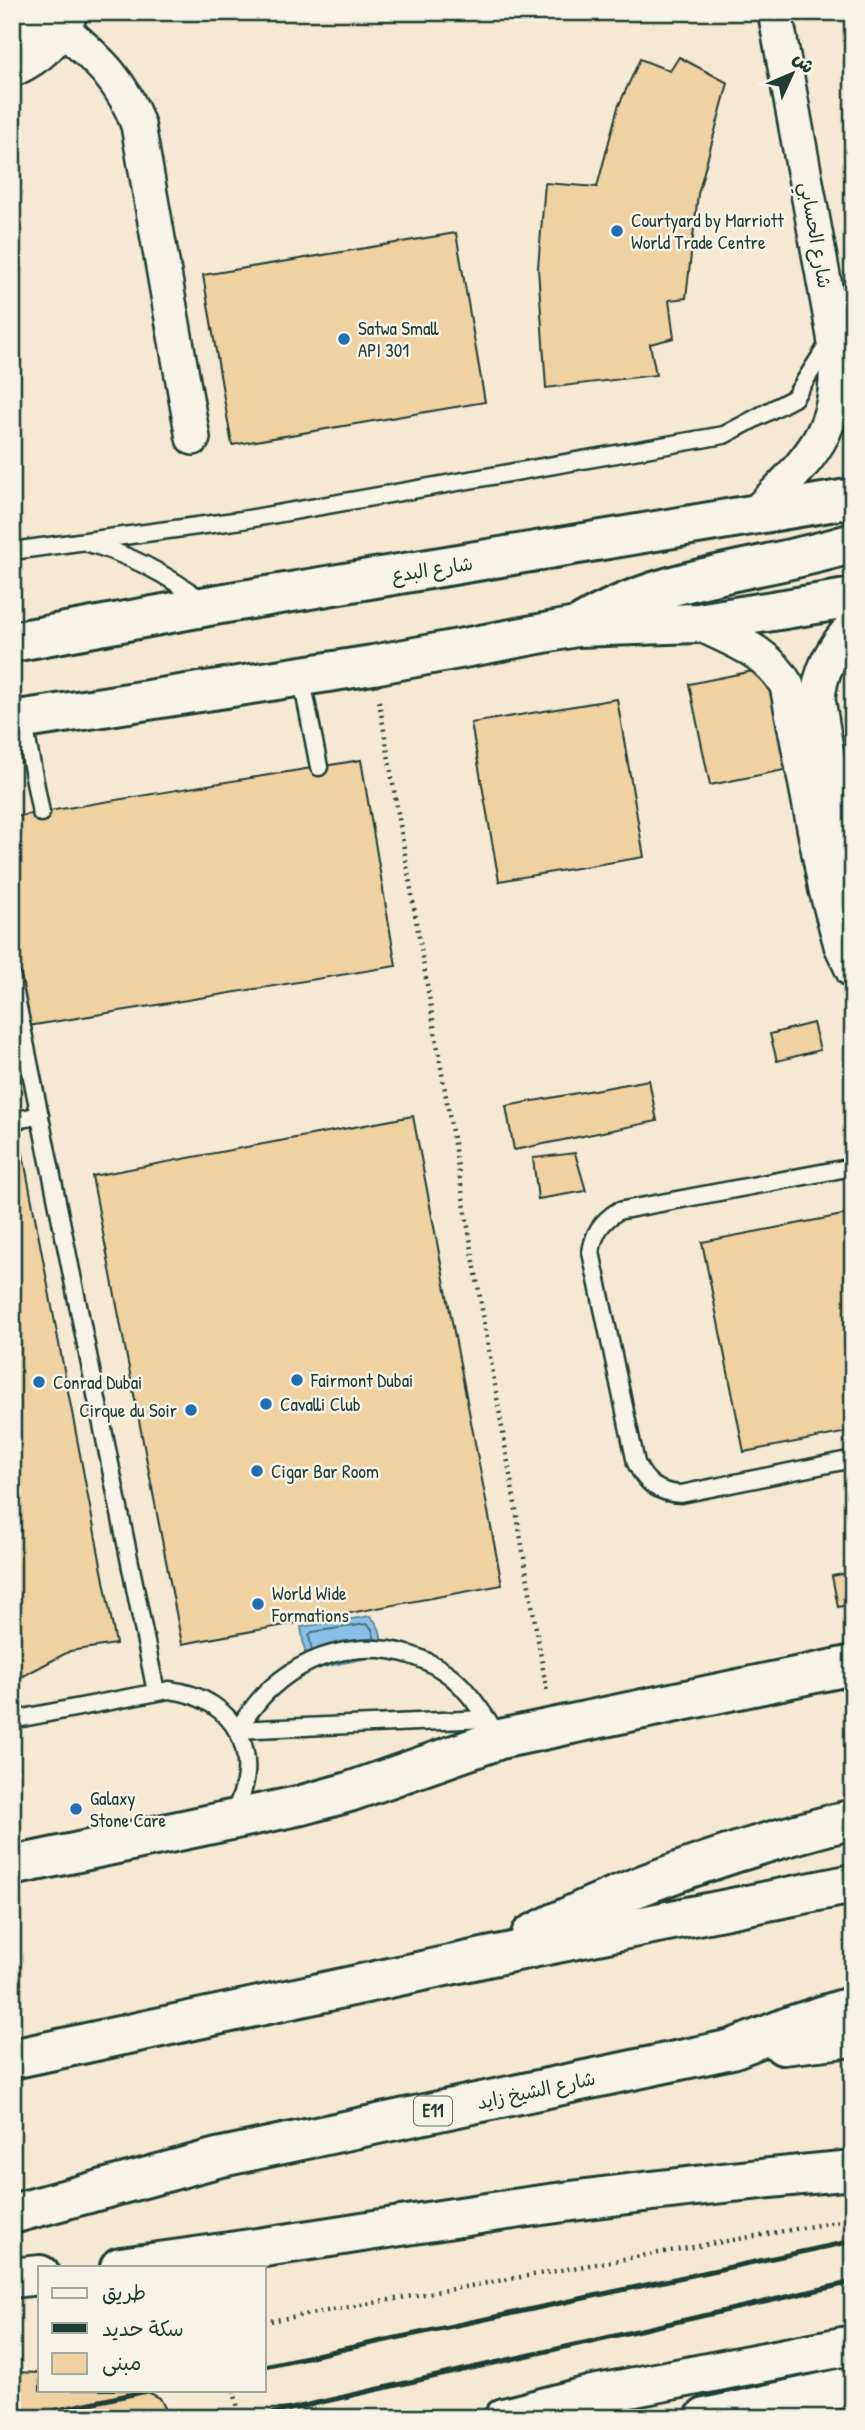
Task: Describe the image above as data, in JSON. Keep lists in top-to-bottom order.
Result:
{
  "streets": {
    "main road": ["شارع البدع", "شارع الشيخ زايد", "E11"],
    "street": ["شارع الحسابي"]
  },
  "crossings": [
    ["شارع الحسابي", "شارع البدع"]
  ],
  "places": [
    "Courtyard by Marriott World Trade Centre",
    "Satwa Small API 301",
    "Fairmont Dubai",
    "Conrad Dubai",
    "Cavalli Club",
    "Cirque du Soir",
    "Cigar Bar Room",
    "World Wide Formations",
    "Galaxy Stone Care"
  ],
  "legend": ["طريق", "سكة حديد", "مبنى"],
  "north": "top right"
}
